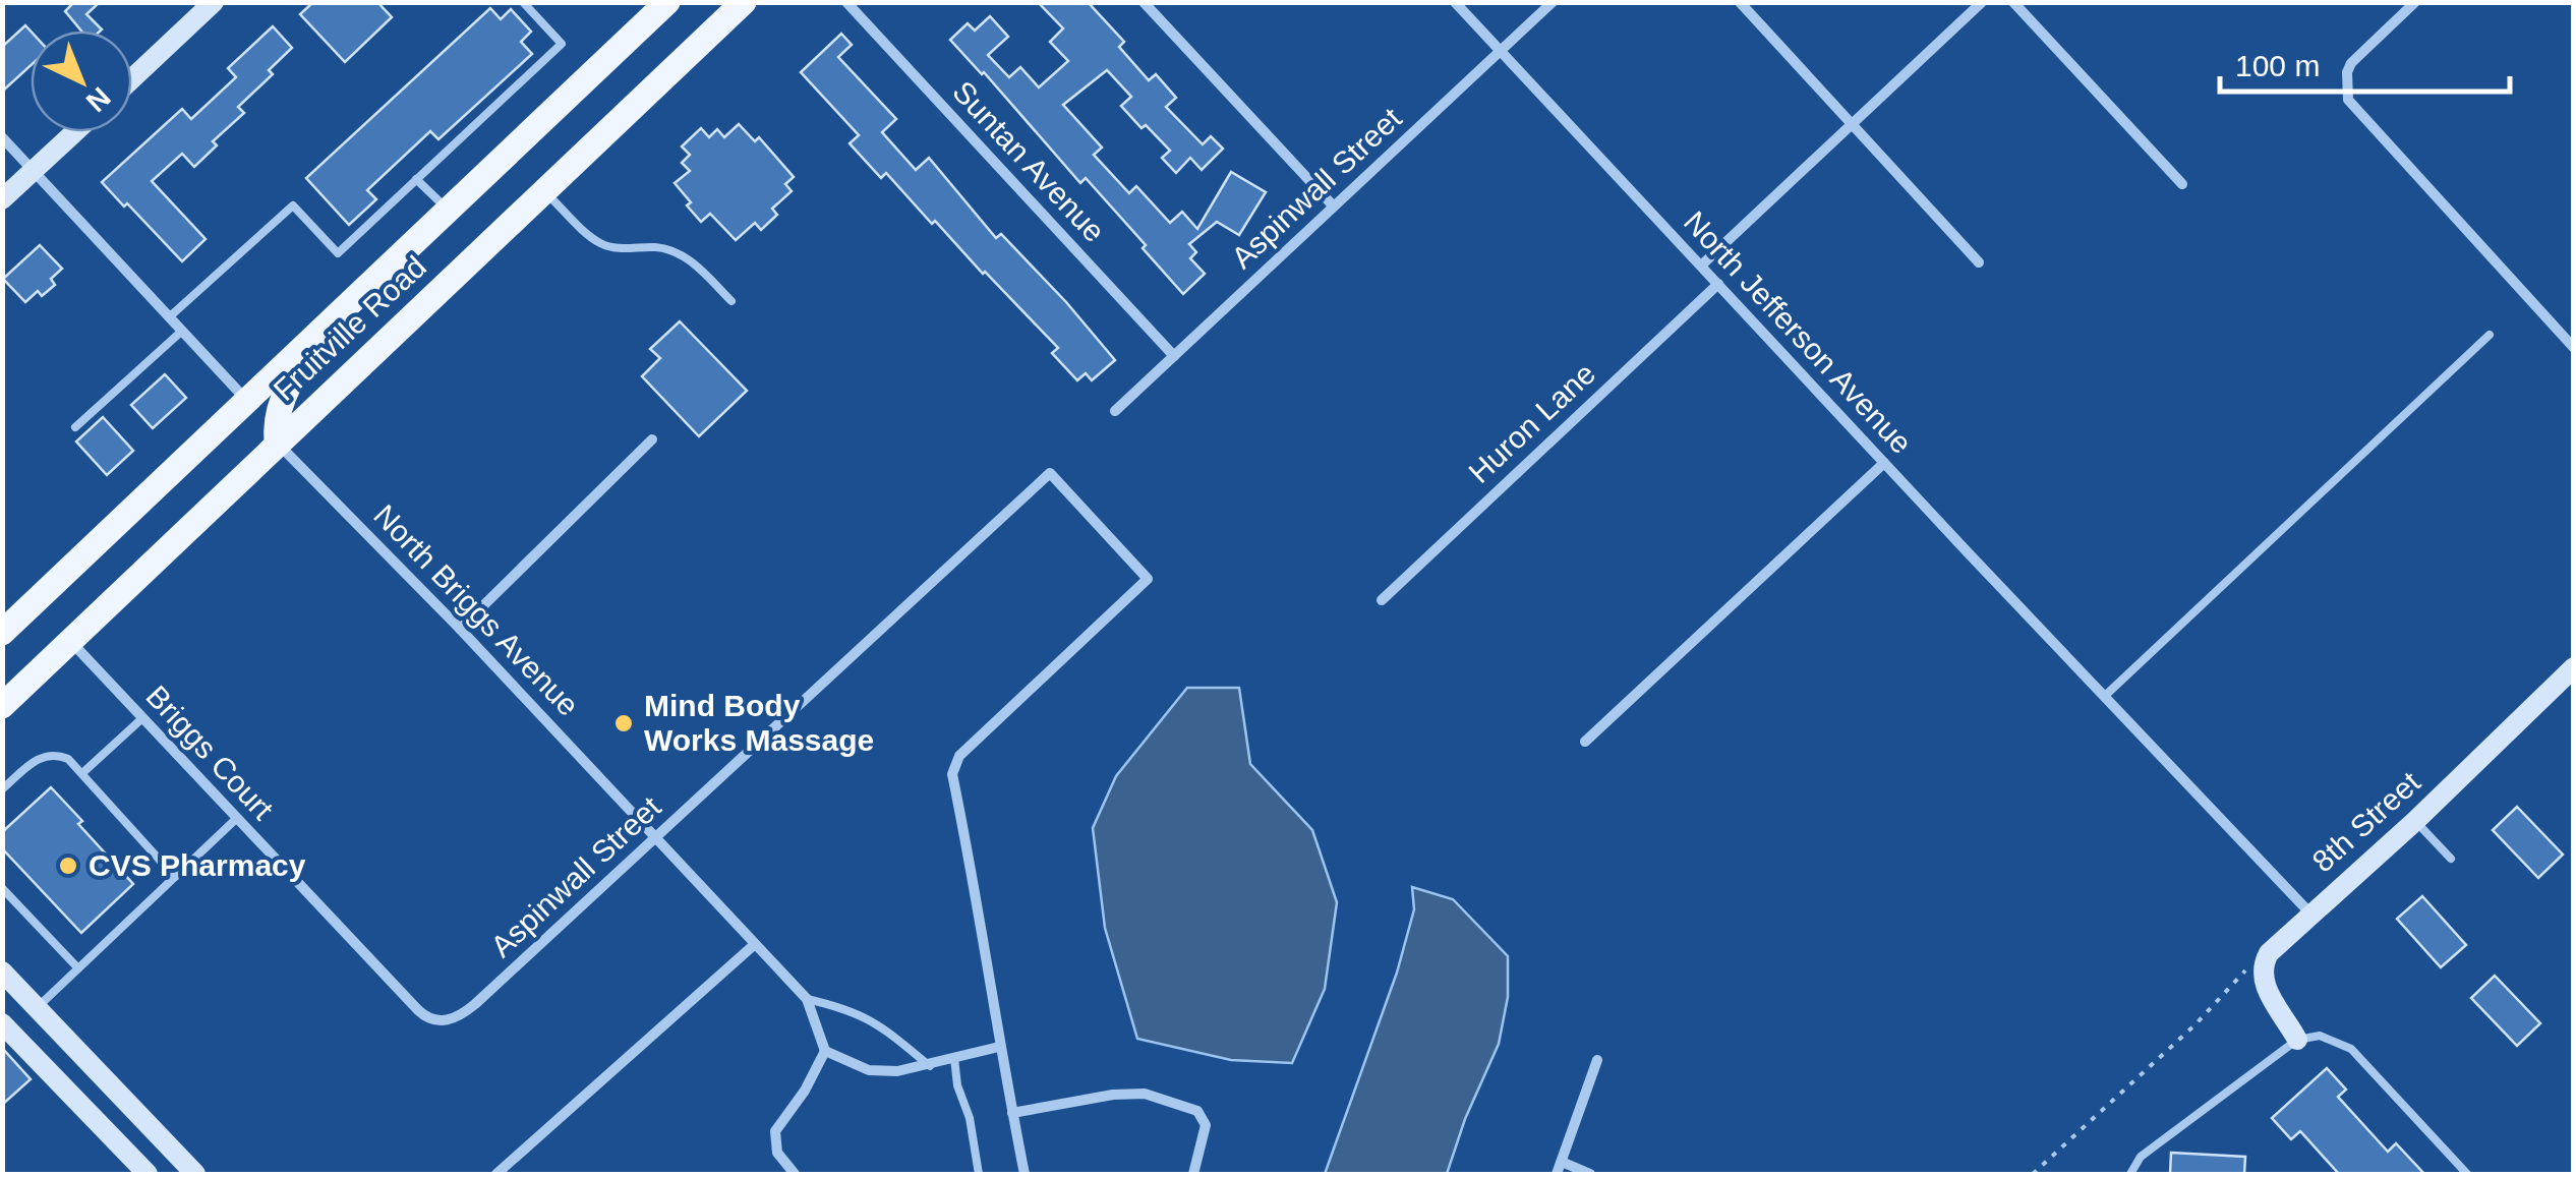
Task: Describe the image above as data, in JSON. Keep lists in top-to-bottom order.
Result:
{
  "streets": {
    "main road": ["Fruitville Road"],
    "street": [
      "Suntan Avenue",
      "Aspinwall Street",
      "North Jefferson Avenue",
      "Huron Lane",
      "North Briggs Avenue",
      "Briggs Court",
      "8th Street"
    ]
  },
  "crossings": [
    ["Suntan Avenue", "Aspinwall Street"],
    ["Aspinwall Street", "North Jefferson Avenue"],
    ["Aspinwall Street", "North Briggs Avenue"],
    ["Aspinwall Street", "Briggs Court"],
    ["Fruitville Road", "North Briggs Avenue"],
    ["Fruitville Road", "Briggs Court"],
    ["North Jefferson Avenue", "Huron Lane"],
    ["North Jefferson Avenue", "8th Street"]
  ],
  "places": ["Mind Body Works Massage", "CVS Pharmacy"],
  "scale_bar": "100 m",
  "north": "bottom right"
}
